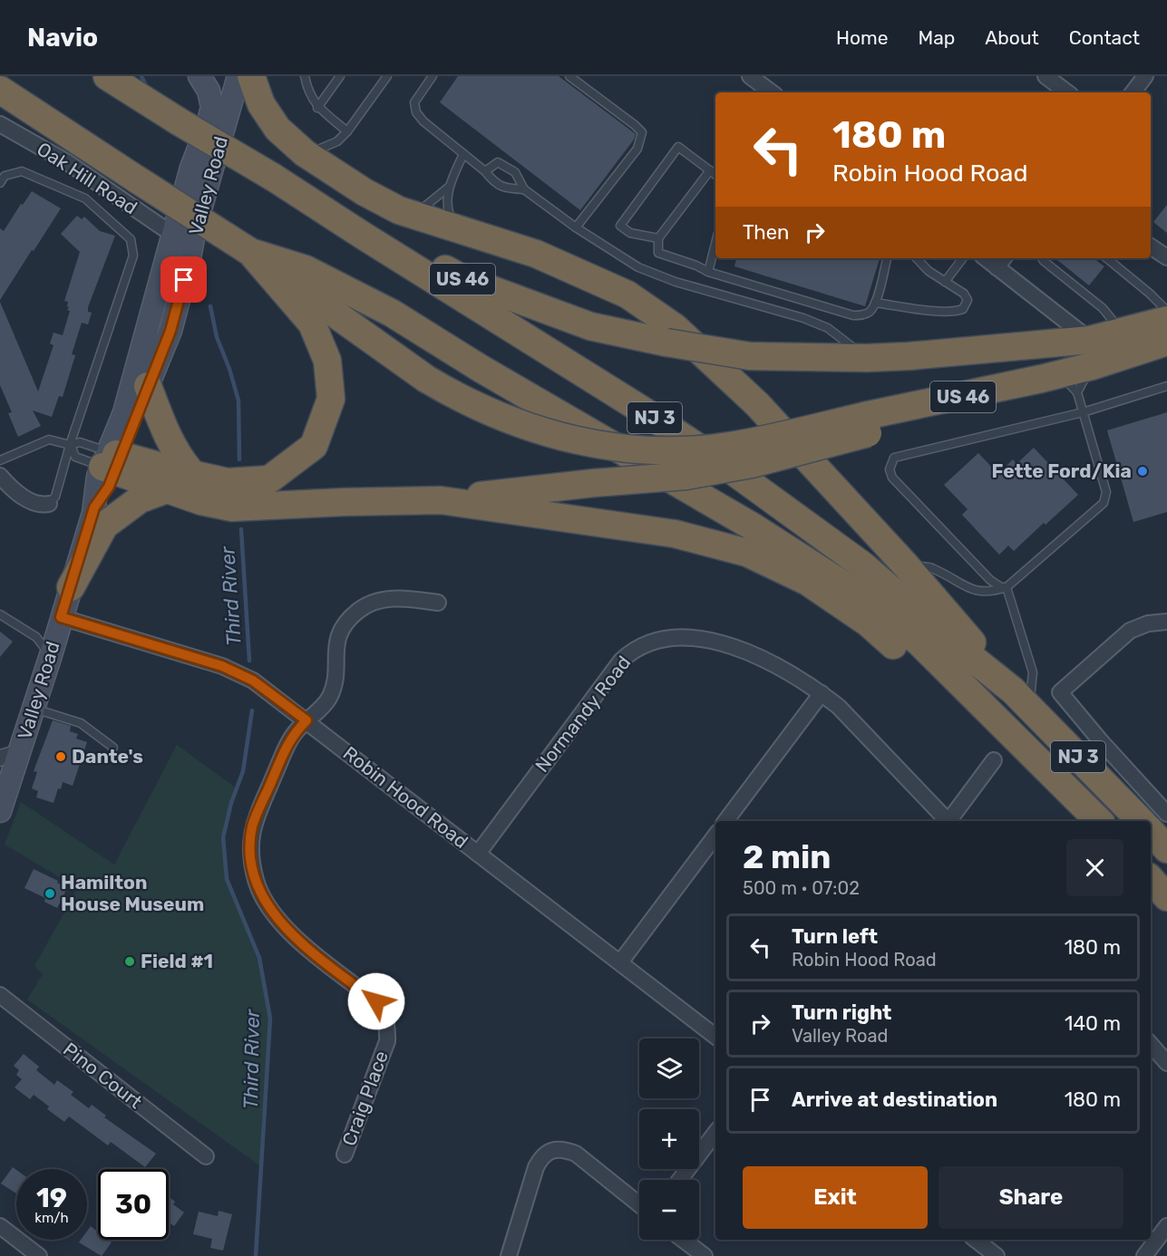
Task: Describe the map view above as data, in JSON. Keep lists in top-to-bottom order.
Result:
{
  "streets": {
    "highway": ["US 46", "NJ 3"],
    "main road": ["Valley Road"],
    "street": [
      "Oak Hill Road",
      "Normandy Road",
      "Robin Hood Road",
      "Pino Court",
      "Craig Place"
    ]
  },
  "crossings": [
    ["Oak Hill Road", "Valley Road"],
    ["Valley Road", "Robin Hood Road"],
    ["US 46", "NJ 3"],
    ["Normandy Road", "Robin Hood Road"],
    ["Robin Hood Road", "Craig Place"]
  ],
  "water": ["Third River"],
  "places": [
    "Fette Ford/Kia",
    "Dante's",
    "Hamilton House Museum",
    "Field #1"
  ],
  "page": {
    "header": "Navio",
    "nav": [
      "Home",
      "Map",
      "About",
      "Contact"
    ],
    "turn": ["180 m", "Robin Hood Road"],
    "then": "Then",
    "heading": ["2 min", "500 m · 07:02"],
    "list": [
      {
        "name": "Turn left",
        "note": "Robin Hood Road",
        "value": "180 m"
      },
      {
        "name": "Turn right",
        "note": "Valley Road",
        "value": "140 m"
      },
      {
        "name": "Arrive at destination",
        "value": "180 m"
      }
    ],
    "map_buttons": ["+", "−"],
    "buttons": ["Exit", "Share"],
    "speed": "19 km/h",
    "limit": "30"
  }
}
